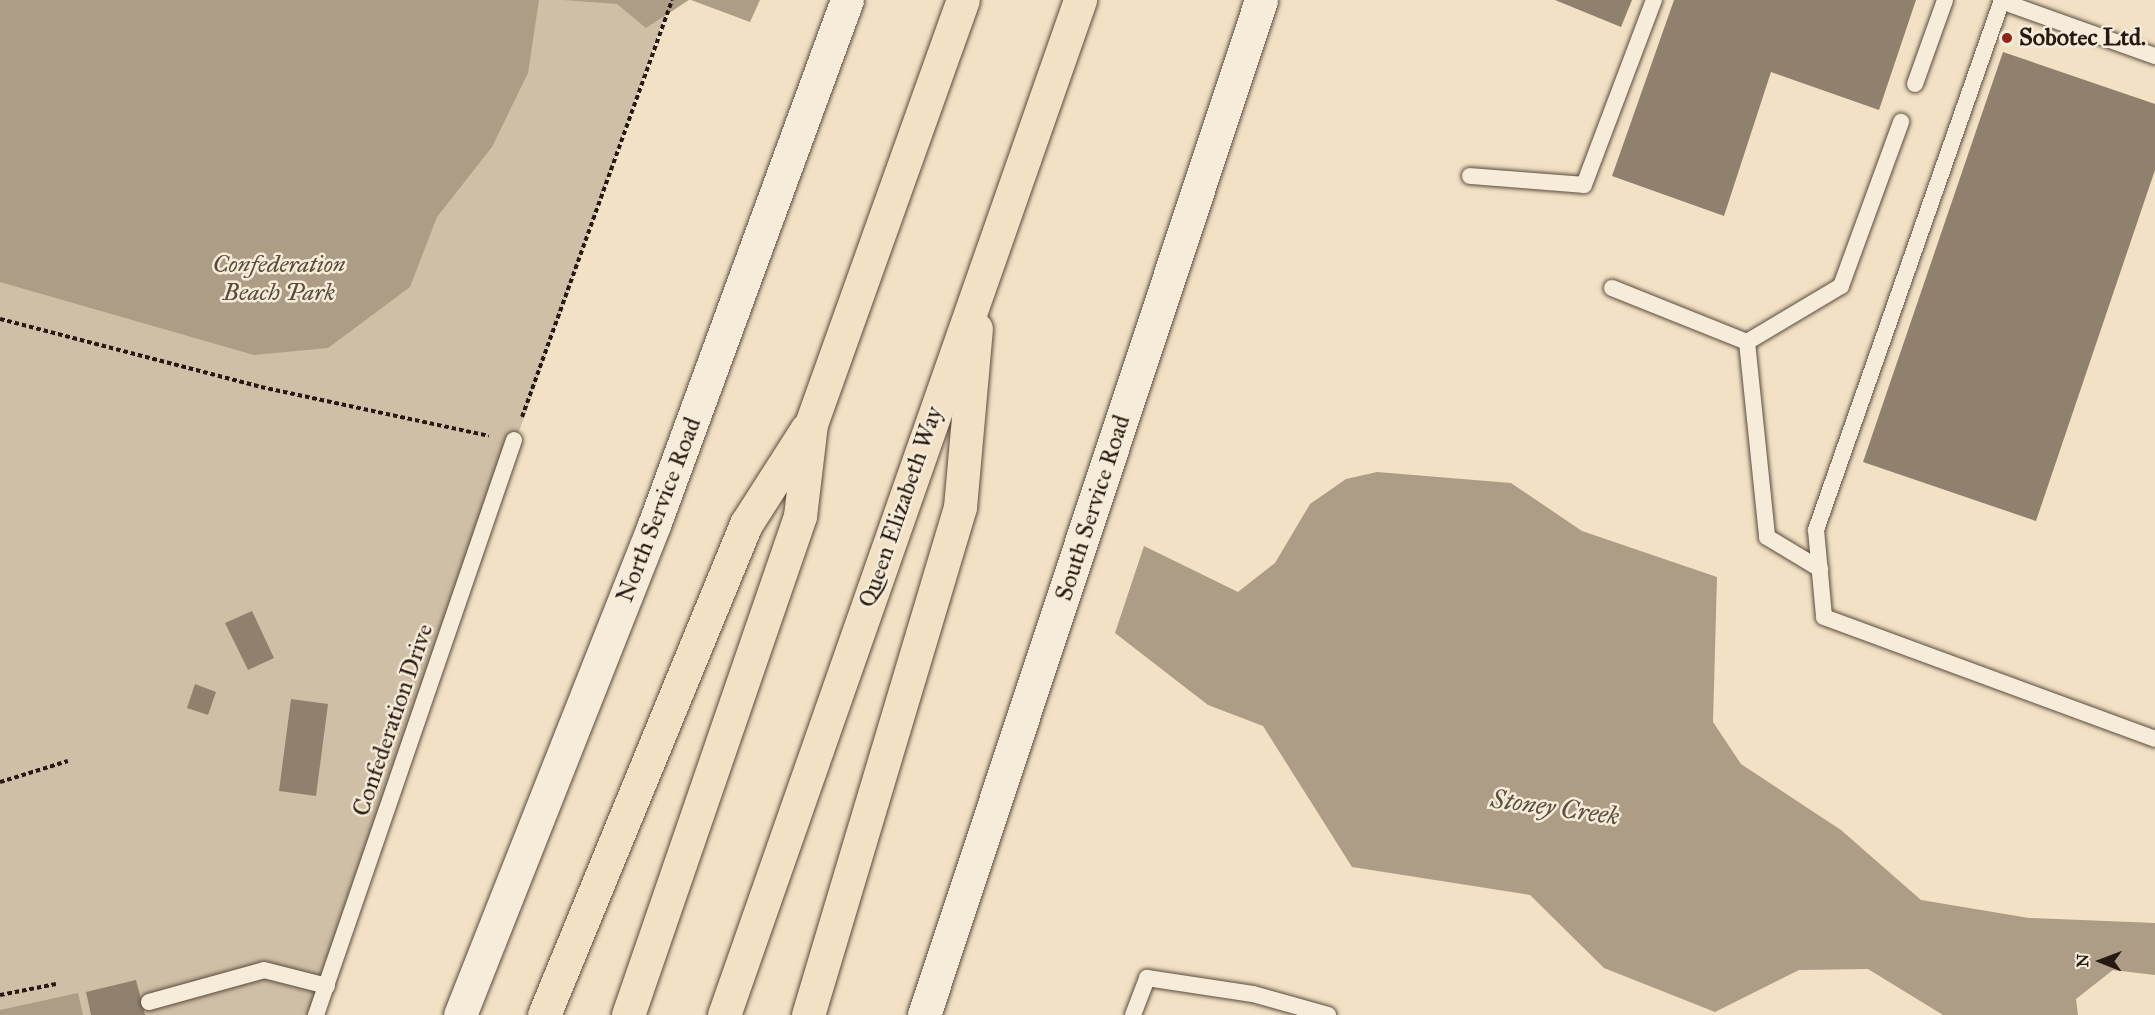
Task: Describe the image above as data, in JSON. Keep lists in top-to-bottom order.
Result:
{
  "streets": {
    "highway": ["Queen Elizabeth Way"],
    "street": ["South Service Road", "North Service Road"],
    "lane": ["Confederation Drive"]
  },
  "water": ["Stoney Creek"],
  "parks": ["Confederation Beach Park"],
  "places": ["Sobotec Ltd."],
  "north": "left"
}
